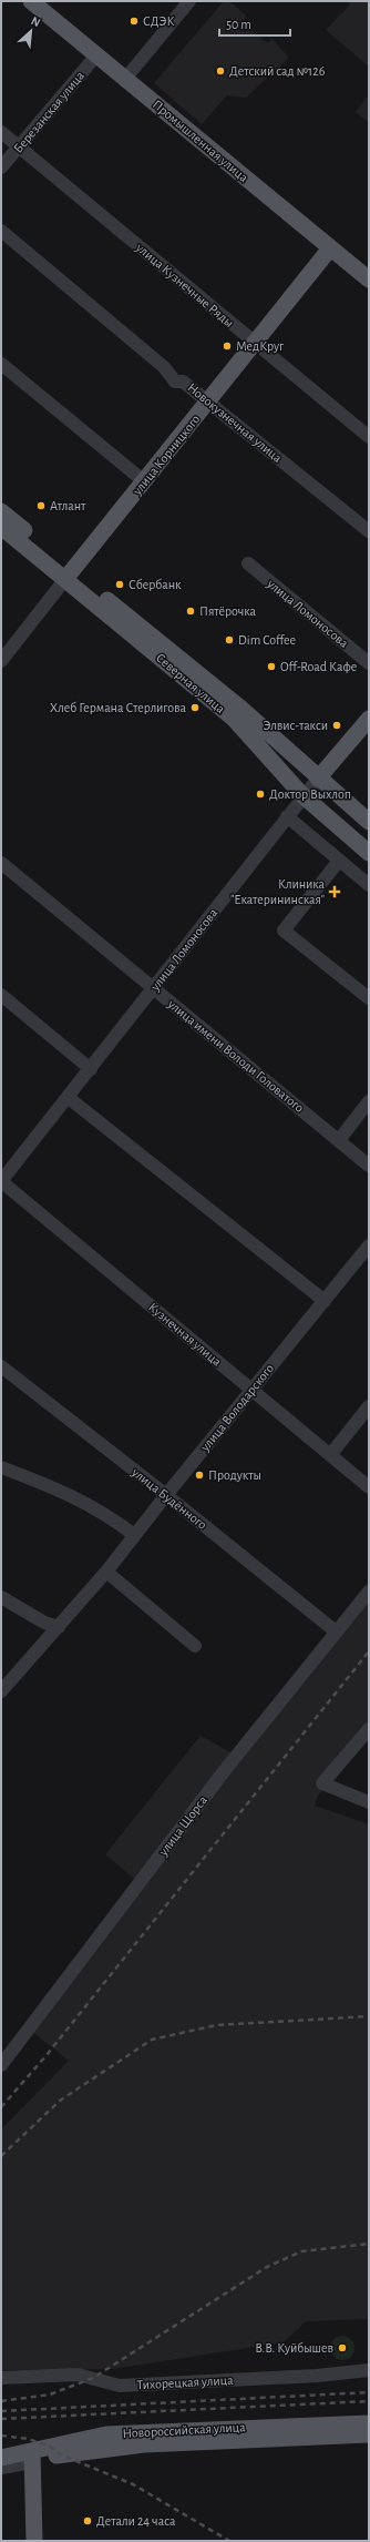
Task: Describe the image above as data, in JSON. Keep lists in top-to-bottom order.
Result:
{
  "streets": {
    "main road": [
      "Промышленная улица",
      "улица Корницкого",
      "улица Ломоносова",
      "Северная улица",
      "Новороссийская улица"
    ],
    "street": [
      "Березанская улица",
      "улица Кузнечные Ряды",
      "Новокузнечная улица",
      "улица имени Володи Головатого",
      "Кузнечная улица",
      "улица Володарского",
      "улица Будённого",
      "улица Щорса",
      "Тихорецкая улица"
    ]
  },
  "crossings": [
    ["Березанская улица", "Промышленная улица"],
    ["Березанская улица", "улица Кузнечные Ряды"],
    ["Промышленная улица", "улица Корницкого"],
    ["улица Кузнечные Ряды", "улица Корницкого"],
    ["Новокузнечная улица", "улица Корницкого"],
    ["улица Корницкого", "Северная улица"],
    ["улица Ломоносова", "Северная улица"],
    ["улица Ломоносова", "улица имени Володи Головатого"],
    ["улица Ломоносова", "Кузнечная улица"],
    ["Кузнечная улица", "улица Володарского"],
    ["улица Володарского", "улица Будённого"],
    ["улица Будённого", "улица Щорса"]
  ],
  "places": {
    "other": [
      "СДЭК",
      "Детский сад №126",
      "МедКруг",
      "Атлант",
      "Сбербанк",
      "Пятёрочка",
      "Dim Coffee",
      "Off-Road Кафе",
      "Хлеб Германа Стерлигова",
      "Элвис-такси",
      "Доктор Выхлоп",
      "Продукты",
      "В.В. Куйбышев",
      "Детали 24 часа"
    ],
    "health": ["Клиника \"Екатерининская\""]
  },
  "scale_bar": "50 m",
  "north": "top right"
}
